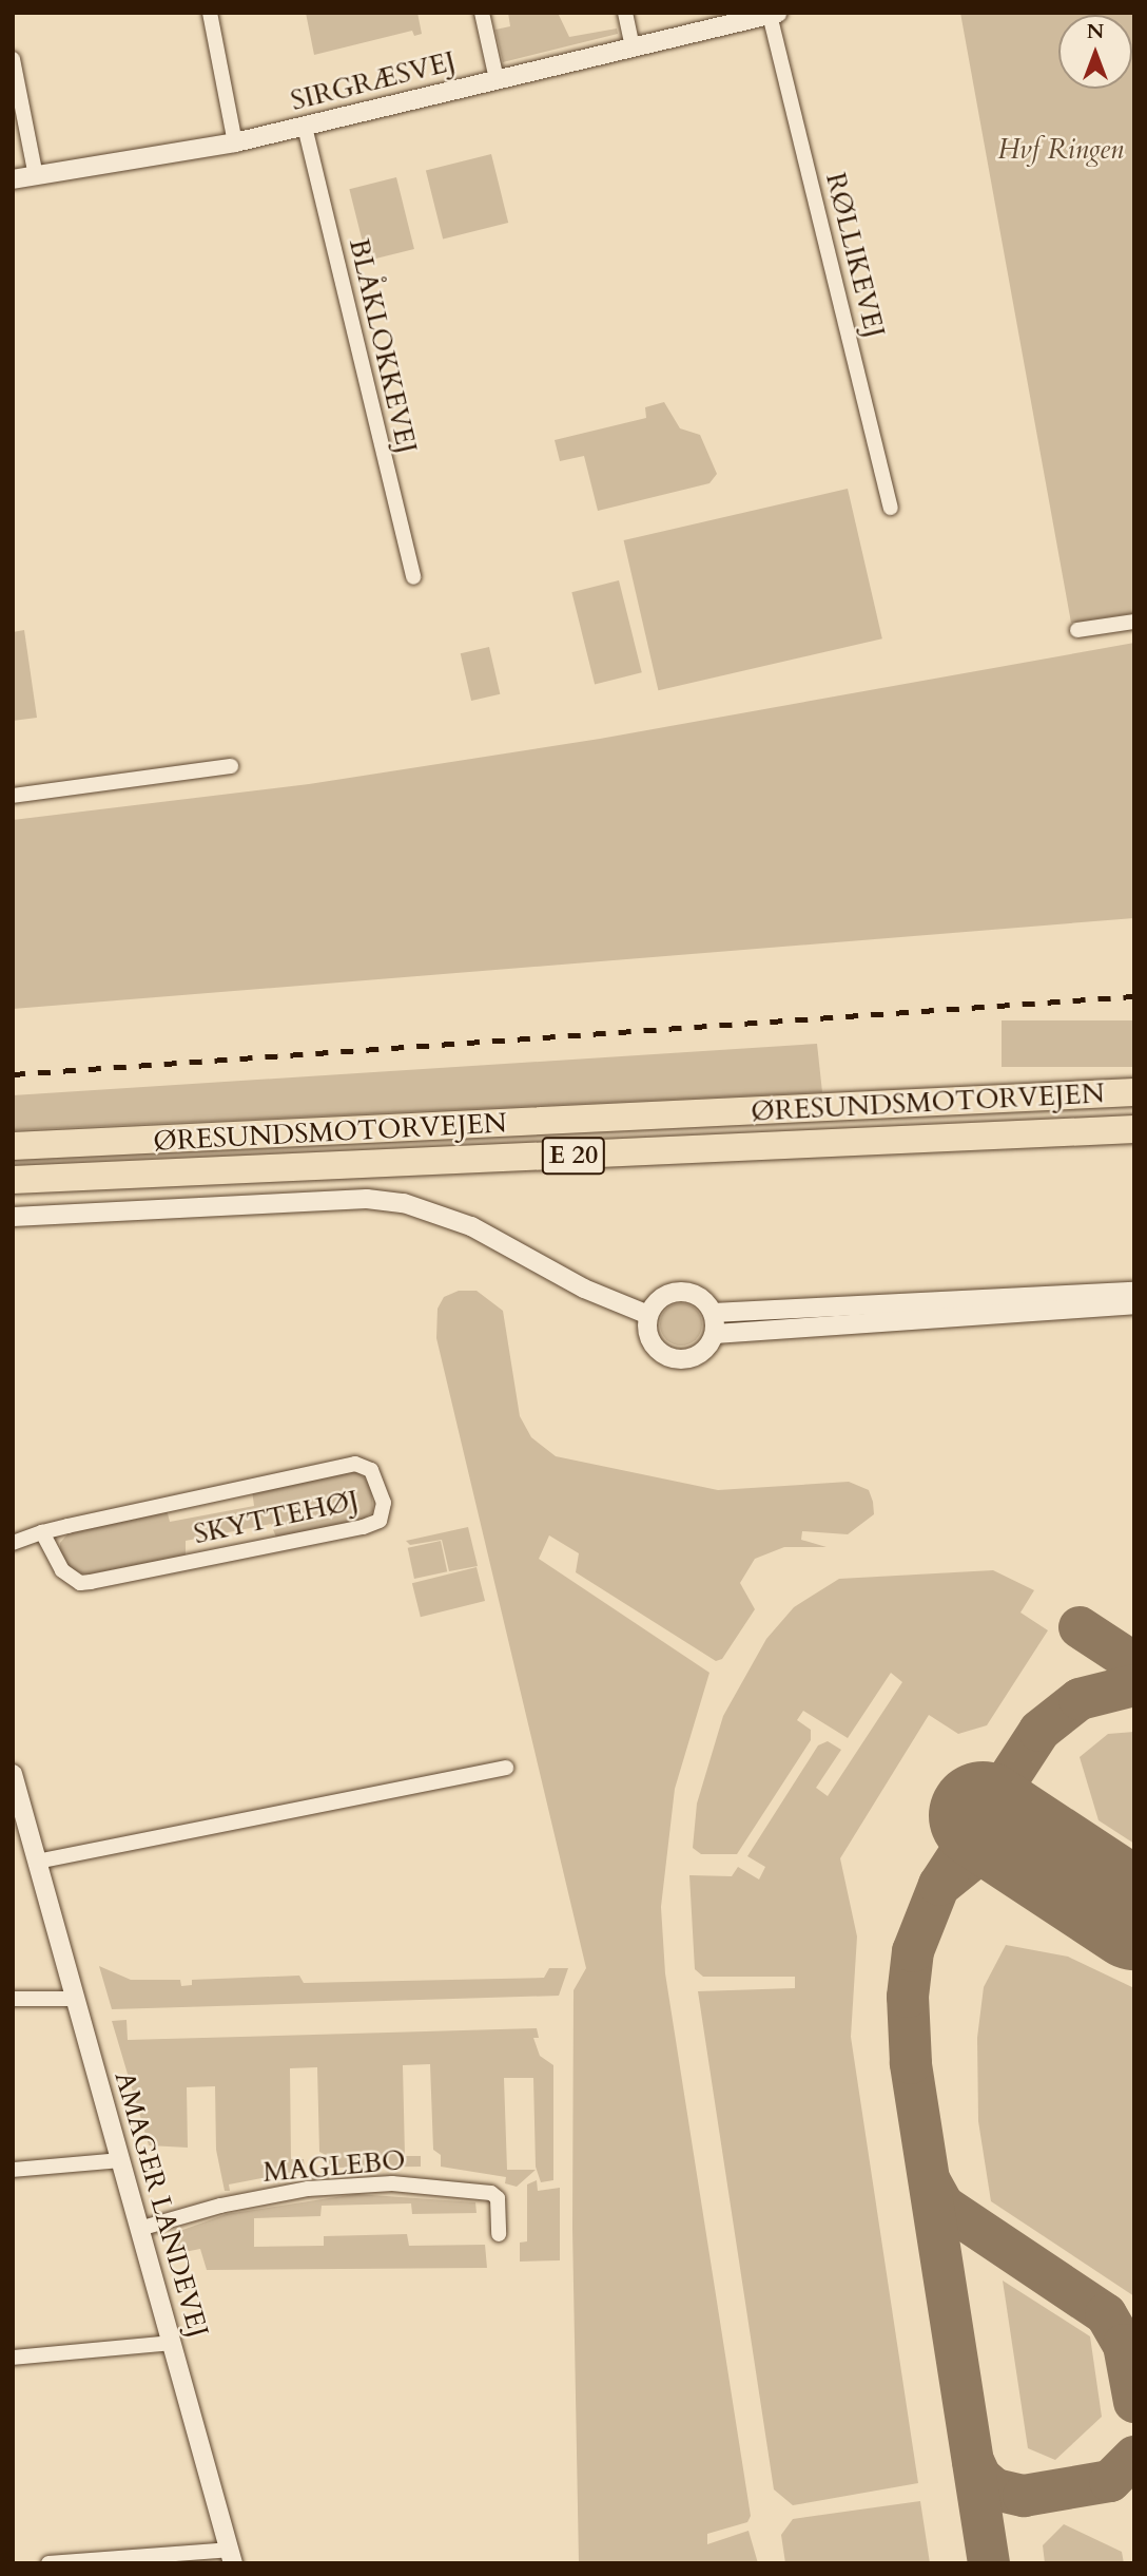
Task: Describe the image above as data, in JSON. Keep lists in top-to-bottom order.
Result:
{
  "streets": {
    "highway": ["ØRESUNDSMOTORVEJEN", "E 20"],
    "street": [
      "SIRGRÆSVEJ",
      "RØLLIKEVEJ",
      "BLÅKLOKKEVEJ",
      "SKYTTEHØJ",
      "MAGLEBO",
      "AMAGER LANDEVEJ"
    ]
  },
  "crossings": [
    ["SIRGRÆSVEJ", "RØLLIKEVEJ"],
    ["SIRGRÆSVEJ", "BLÅKLOKKEVEJ"],
    ["MAGLEBO", "AMAGER LANDEVEJ"]
  ],
  "parks": ["Hvf Ringen"],
  "north": "top"
}
